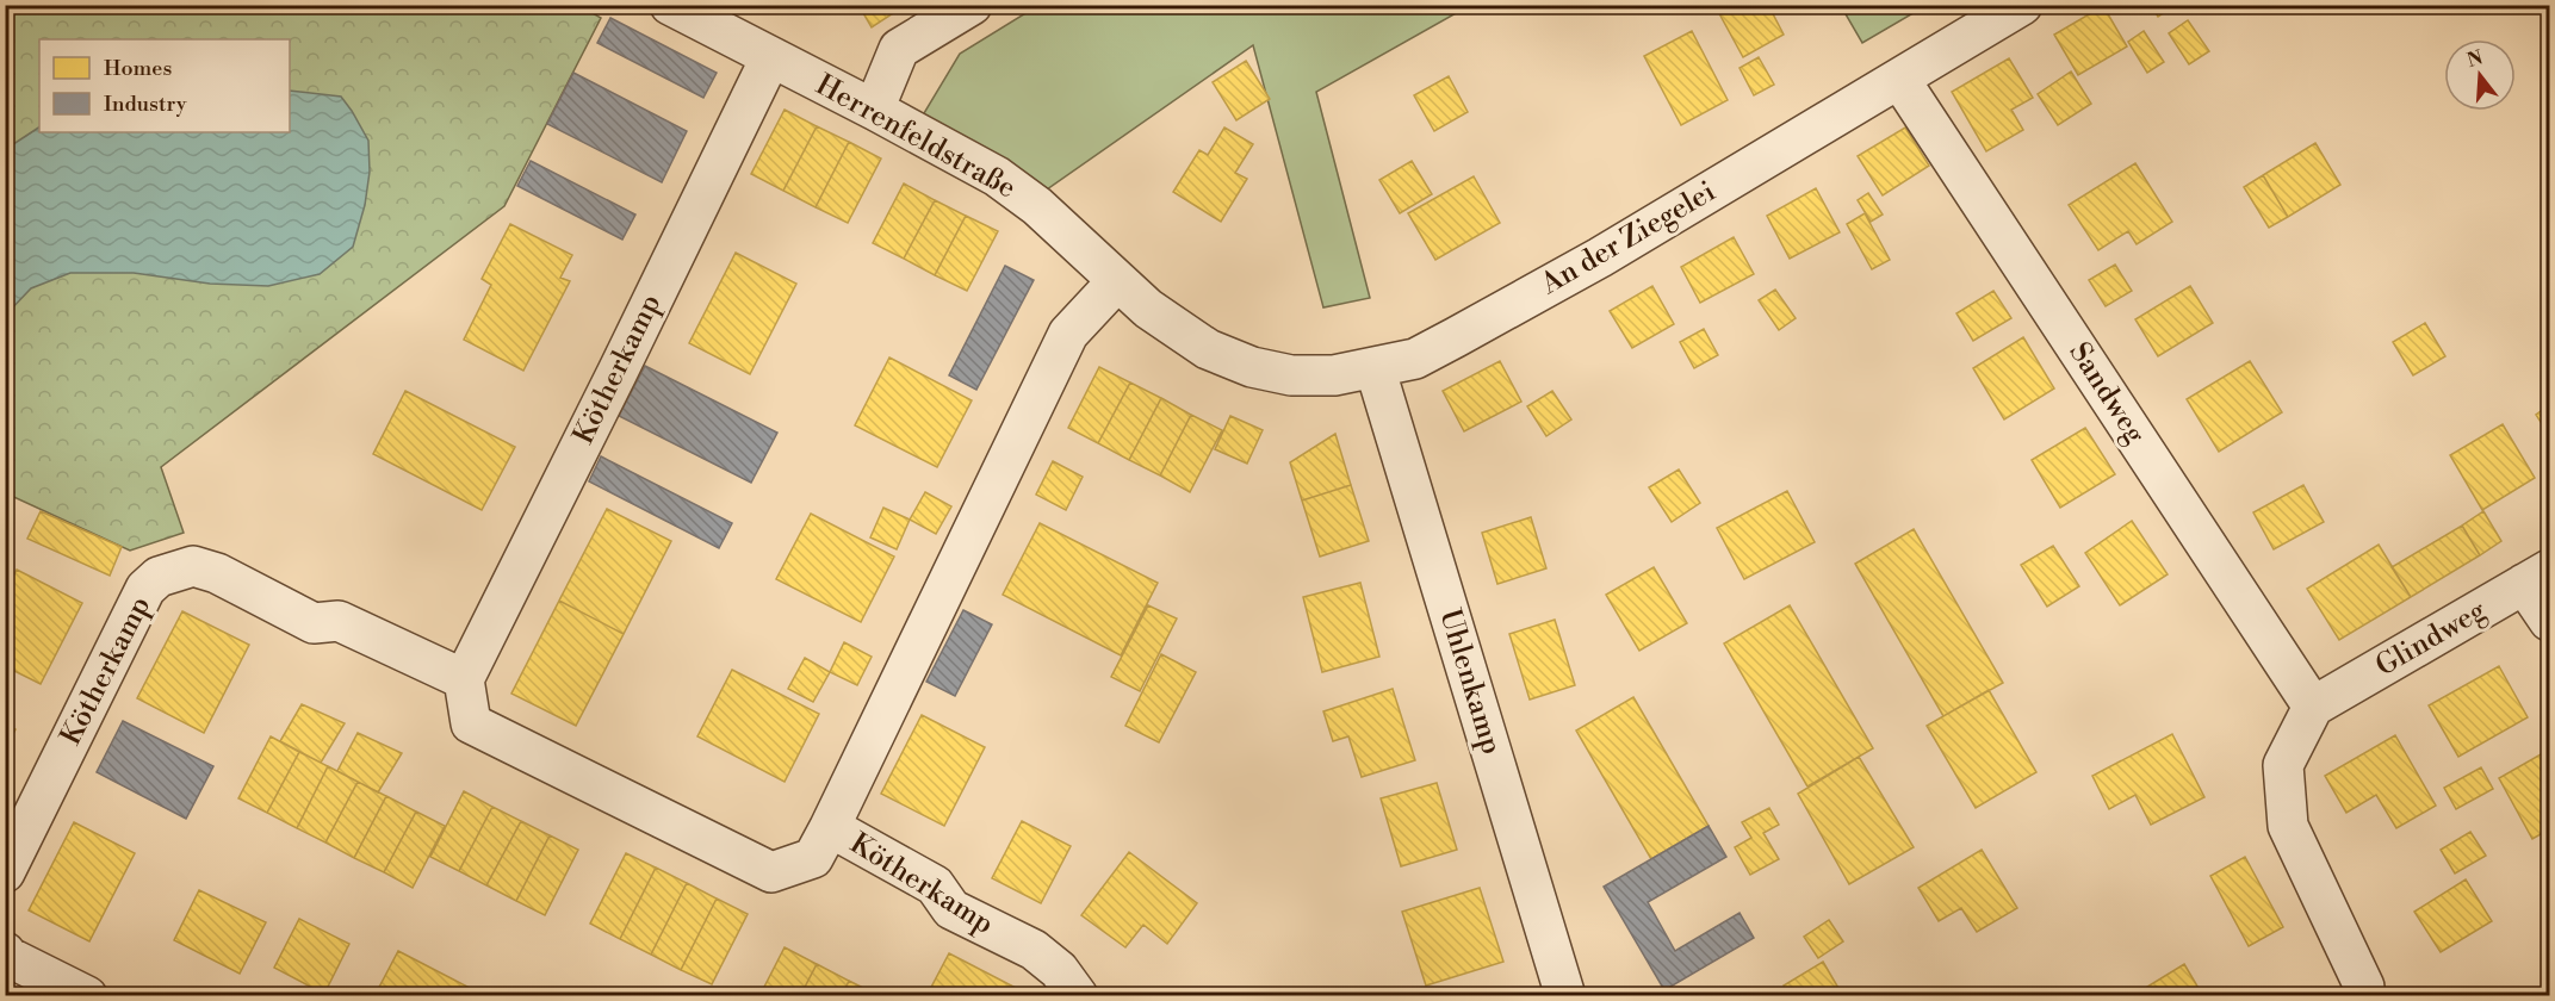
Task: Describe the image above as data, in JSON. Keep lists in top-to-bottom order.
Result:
{
  "streets": {
    "street": [
      "Herrenfeldstraße",
      "An der Ziegelei",
      "Kötherkamp",
      "Sandweg",
      "Glindweg",
      "Uhlenkamp"
    ]
  },
  "crossings": [
    ["Herrenfeldstraße", "An der Ziegelei"],
    ["Herrenfeldstraße", "Kötherkamp"],
    ["An der Ziegelei", "Sandweg"],
    ["An der Ziegelei", "Uhlenkamp"],
    ["Sandweg", "Glindweg"]
  ],
  "legend": ["Homes", "Industry"],
  "north": "top"
}
